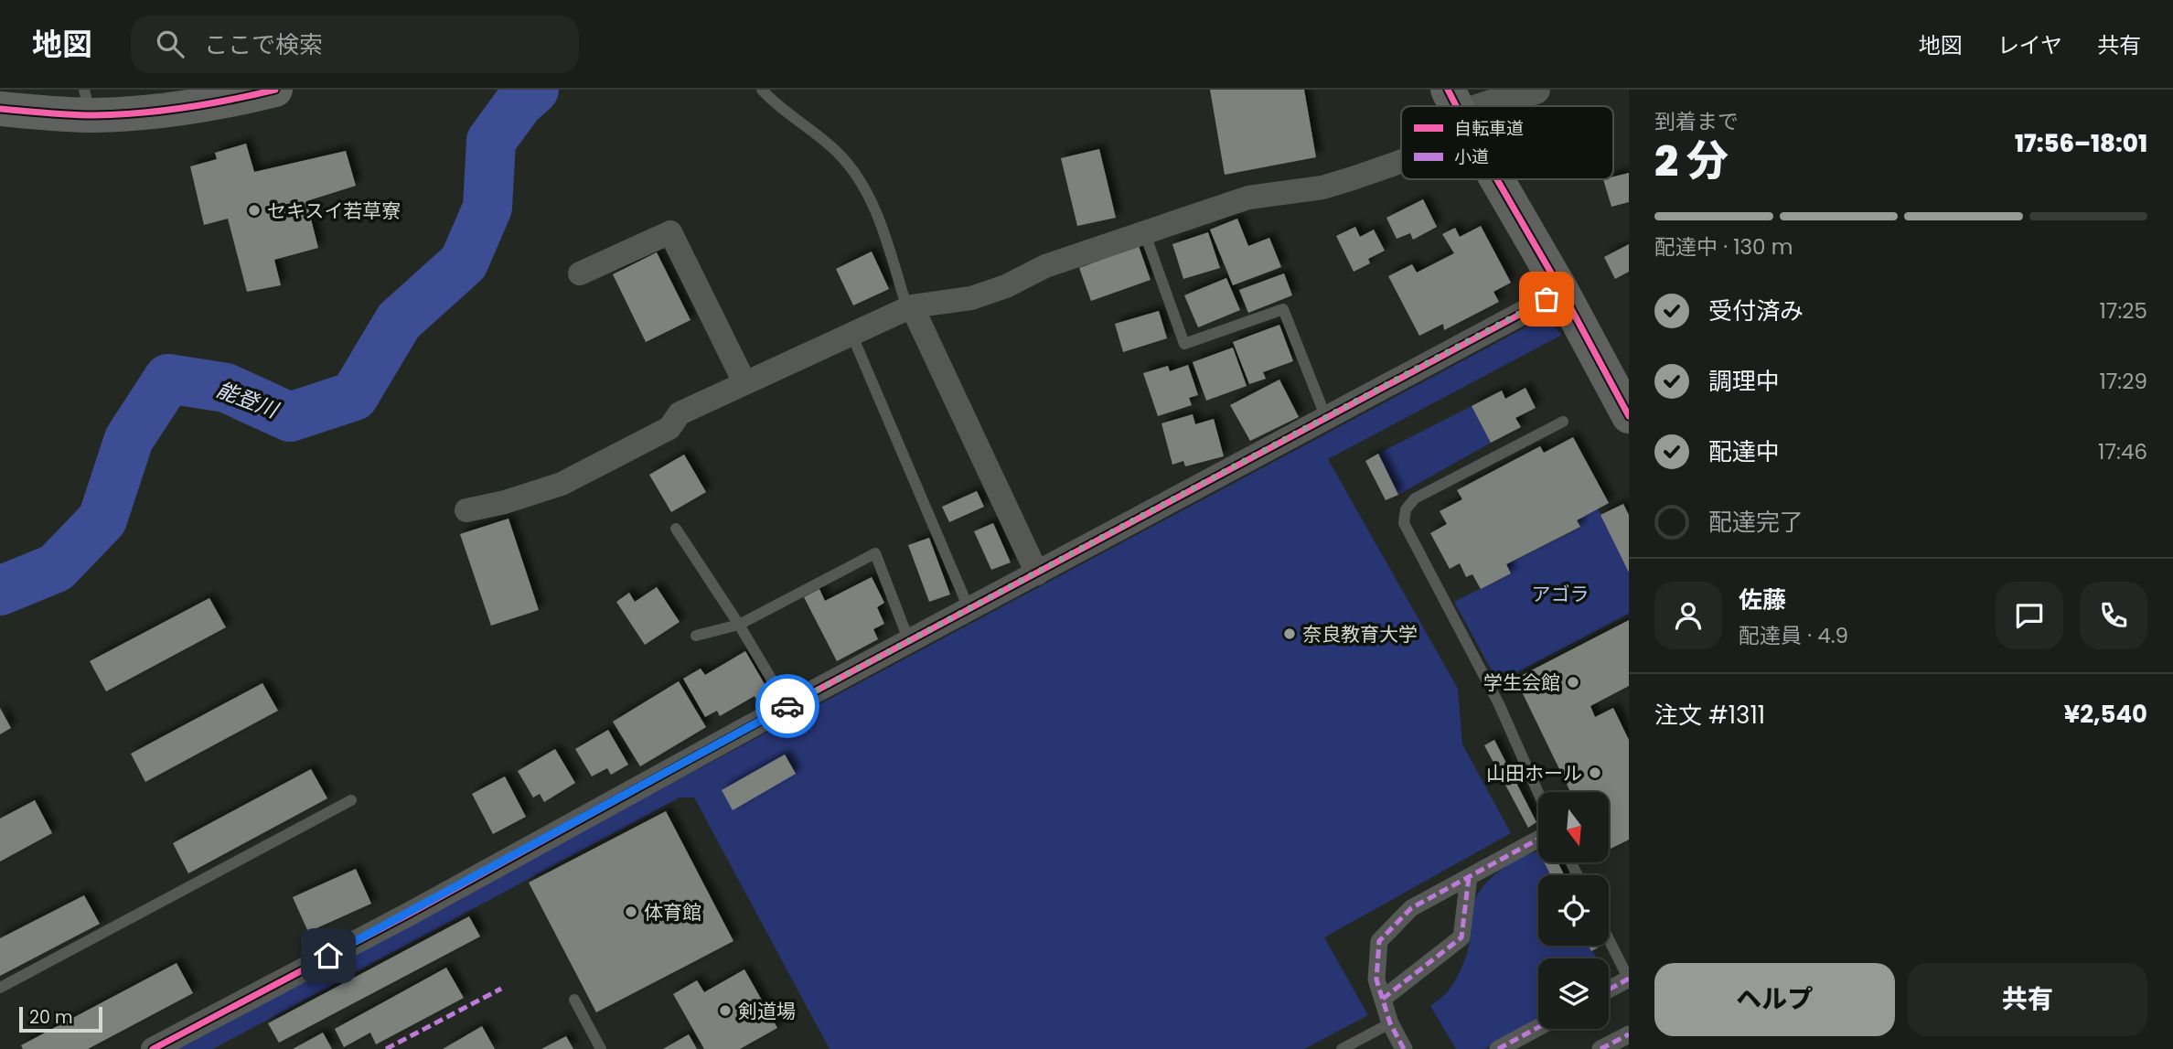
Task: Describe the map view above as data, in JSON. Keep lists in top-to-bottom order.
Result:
{
  "water": ["能登川"],
  "parks": ["アゴラ"],
  "places": [
    "セキスイ若草寮",
    "奈良教育大学",
    "学生会館",
    "山田ホール",
    "体育館",
    "剣道場"
  ],
  "legend": ["自転車道", "小道"],
  "scale_bar": "20 m",
  "north": "bottom",
  "page": {
    "header": "地図",
    "search": "ここで検索",
    "nav": ["地図", "レイヤ", "共有"],
    "heading": ["2 分", "到着まで", "17:56–18:01"],
    "panel": [
      "佐藤",
      "配達員 · 4.9",
      "注文 #1311",
      "¥2,540"
    ],
    "bar": "配達中 · 130 m",
    "list": [
      ["受付済み", "17:25"],
      ["調理中", "17:29"],
      ["配達中", "17:46"],
      "配達完了"
    ],
    "buttons": ["ヘルプ", "共有"],
    "scale": "20 m"
  }
}
